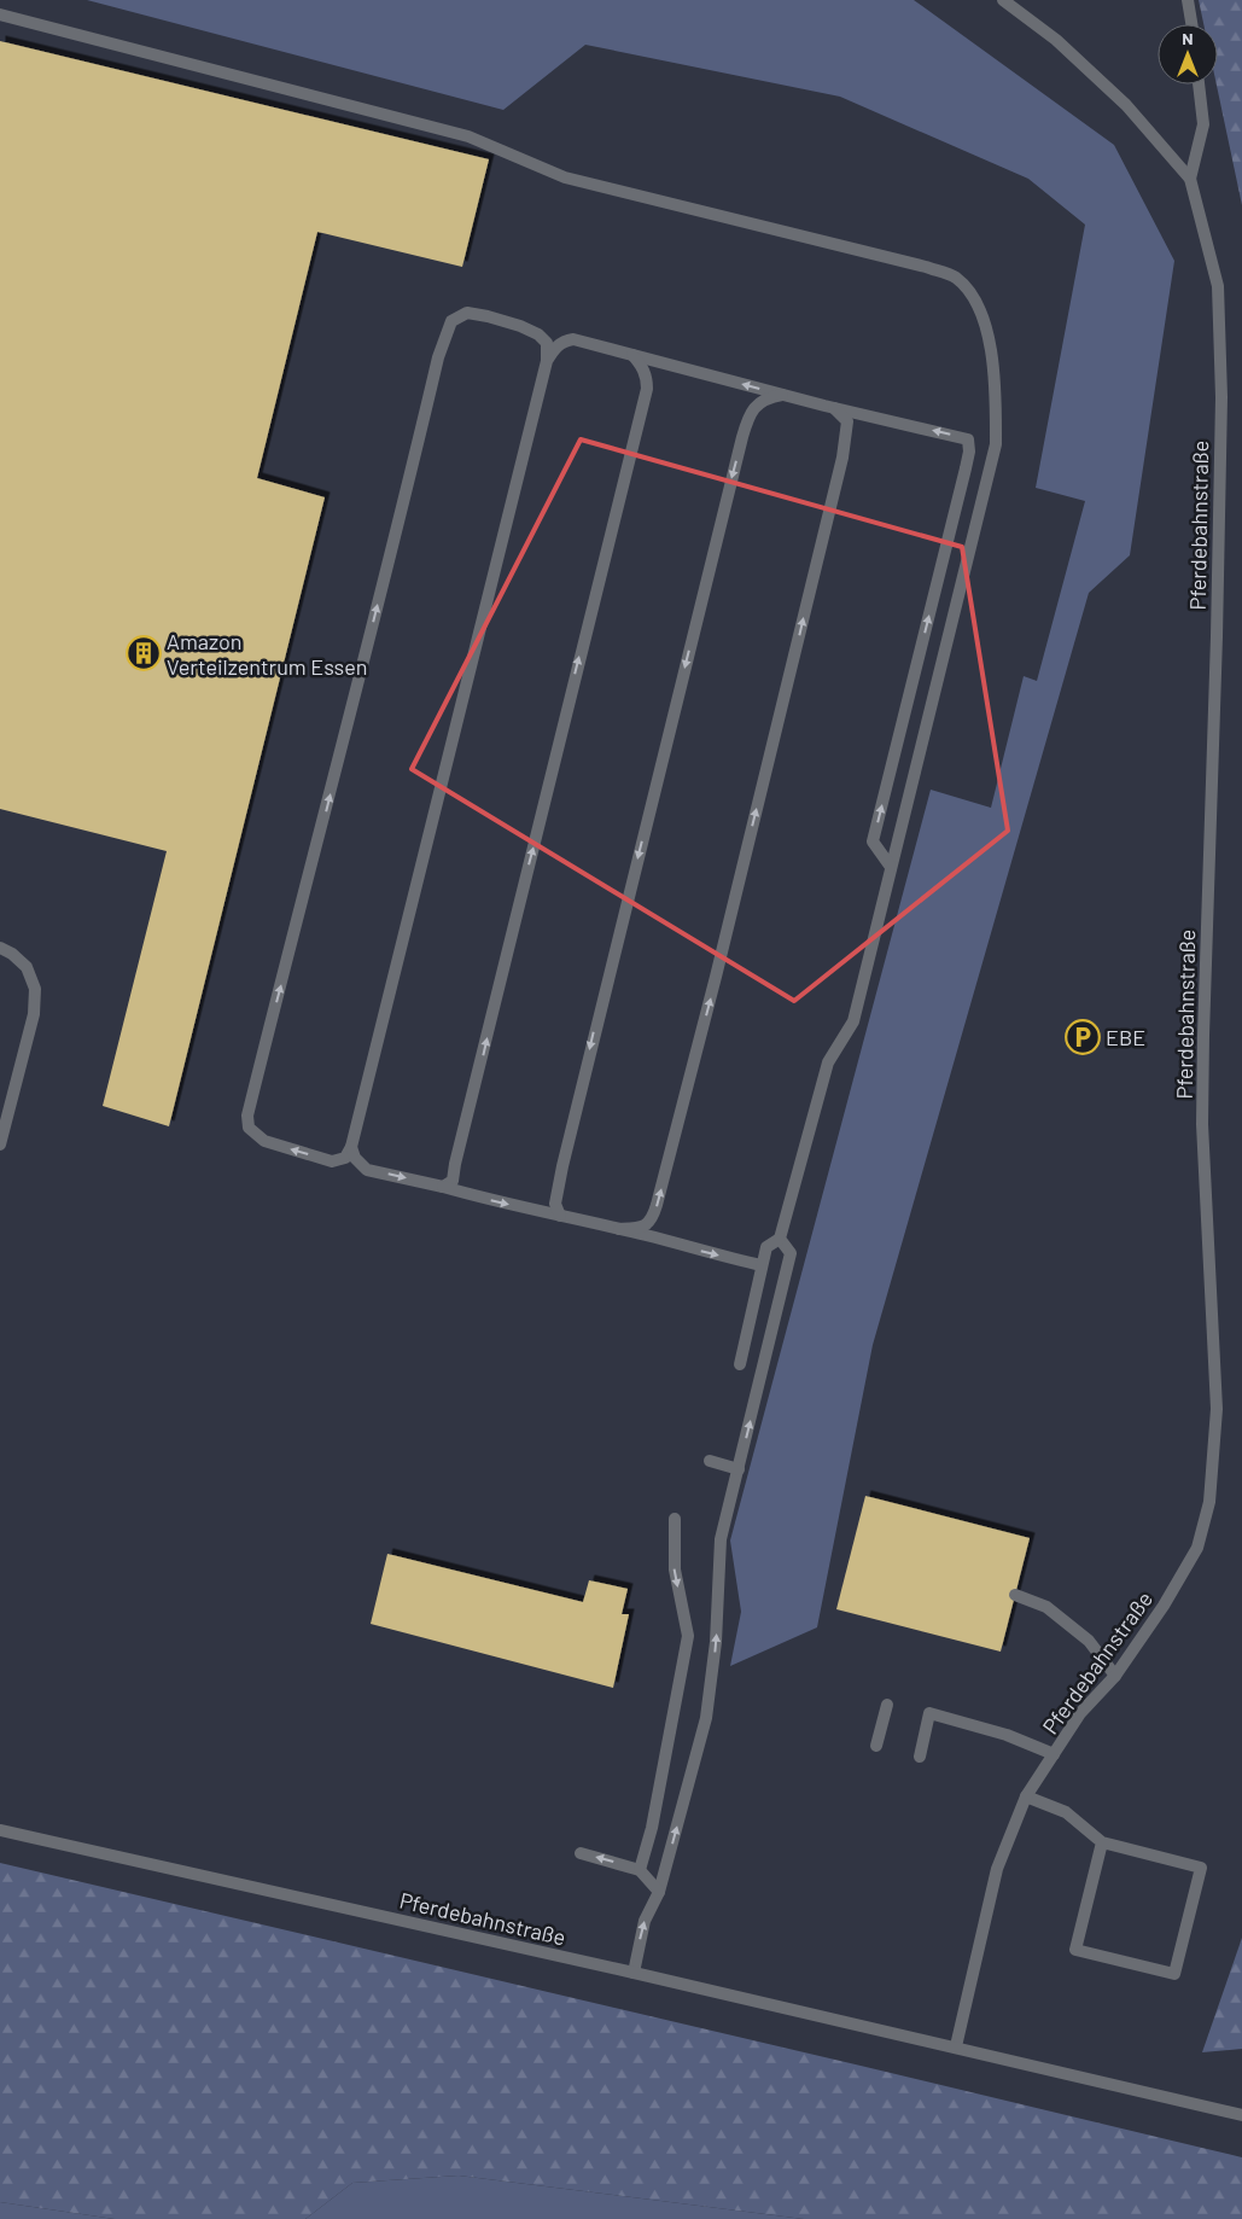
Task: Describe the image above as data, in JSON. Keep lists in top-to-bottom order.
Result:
{
  "streets": {
    "street": ["Pferdebahnstraße"]
  },
  "places": {
    "building": ["Amazon Verteilzentrum Essen"],
    "parking": ["EBE"]
  },
  "north": "top"
}
